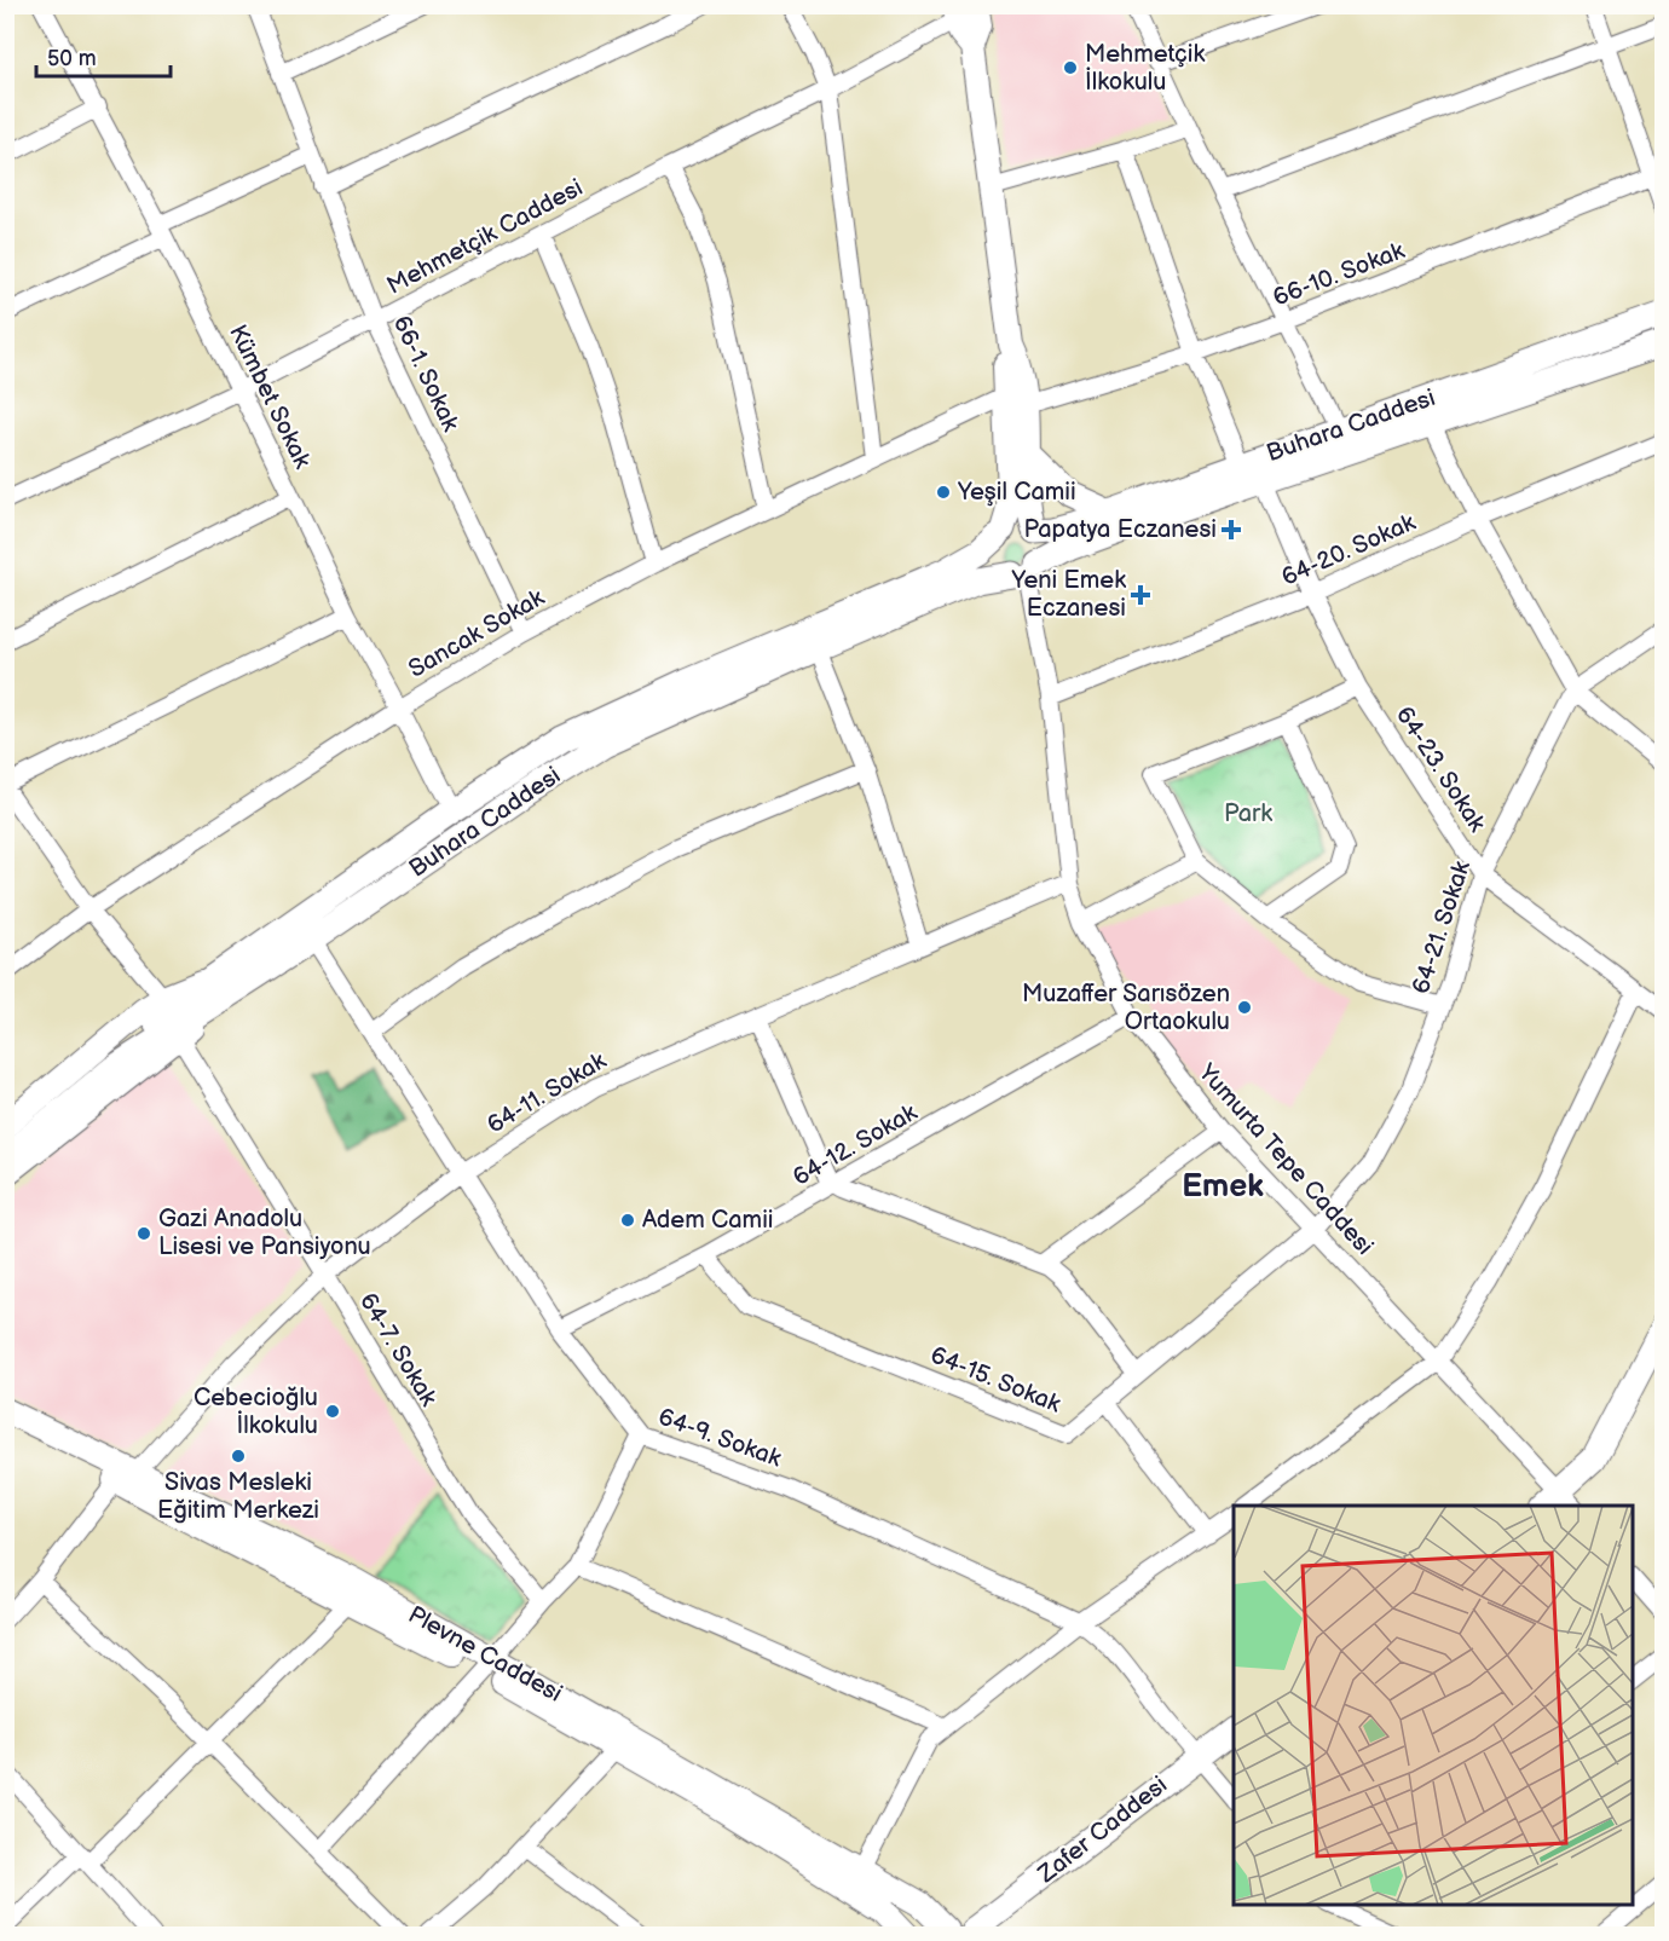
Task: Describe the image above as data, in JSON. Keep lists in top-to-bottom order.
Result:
{
  "streets": {
    "main road": ["Buhara Caddesi"],
    "street": [
      "Mehmetçik Caddesi",
      "66-10. Sokak",
      "66-1. Sokak",
      "Kümbet Sokak",
      "64-20. Sokak",
      "Sancak Sokak",
      "64-23. Sokak",
      "64-21. Sokak",
      "64-11. Sokak",
      "64-12. Sokak",
      "Yumurta Tepe Caddesi",
      "64-7. Sokak",
      "64-15. Sokak",
      "64-9. Sokak",
      "Plevne Caddesi",
      "Zafer Caddesi"
    ]
  },
  "crossings": [
    ["Mehmetçik Caddesi", "66-1. Sokak"],
    ["Mehmetçik Caddesi", "Kümbet Sokak"],
    ["66-10. Sokak", "Sancak Sokak"],
    ["66-1. Sokak", "Sancak Sokak"],
    ["Kümbet Sokak", "Buhara Caddesi"],
    ["Kümbet Sokak", "Sancak Sokak"],
    ["Buhara Caddesi", "64-23. Sokak"],
    ["Buhara Caddesi", "Yumurta Tepe Caddesi"],
    ["Buhara Caddesi", "64-9. Sokak"],
    ["64-20. Sokak", "64-23. Sokak"],
    ["64-20. Sokak", "Yumurta Tepe Caddesi"],
    ["64-23. Sokak", "64-21. Sokak"],
    ["64-21. Sokak", "Yumurta Tepe Caddesi"],
    ["64-21. Sokak", "64-15. Sokak"],
    ["64-11. Sokak", "Yumurta Tepe Caddesi"],
    ["64-11. Sokak", "64-7. Sokak"],
    ["64-11. Sokak", "64-9. Sokak"],
    ["64-11. Sokak", "Plevne Caddesi"],
    ["64-12. Sokak", "Yumurta Tepe Caddesi"],
    ["64-12. Sokak", "64-15. Sokak"],
    ["64-12. Sokak", "64-9. Sokak"],
    ["Yumurta Tepe Caddesi", "64-15. Sokak"],
    ["64-9. Sokak", "Zafer Caddesi"]
  ],
  "districts": ["Emek"],
  "parks": ["Park"],
  "places": {
    "other": [
      "Mehmetçik İlkokulu",
      "Yeşil Camii",
      "Muzaffer Sarısözen Ortaokulu",
      "Adem Camii",
      "Gazi Anadolu Lisesi ve Pansiyonu",
      "Cebecioğlu İlkokulu",
      "Sivas Mesleki Eğitim Merkezi"
    ],
    "health": ["Papatya Eczanesi", "Yeni Emek Eczanesi"]
  },
  "scale_bar": "50 m"
}
